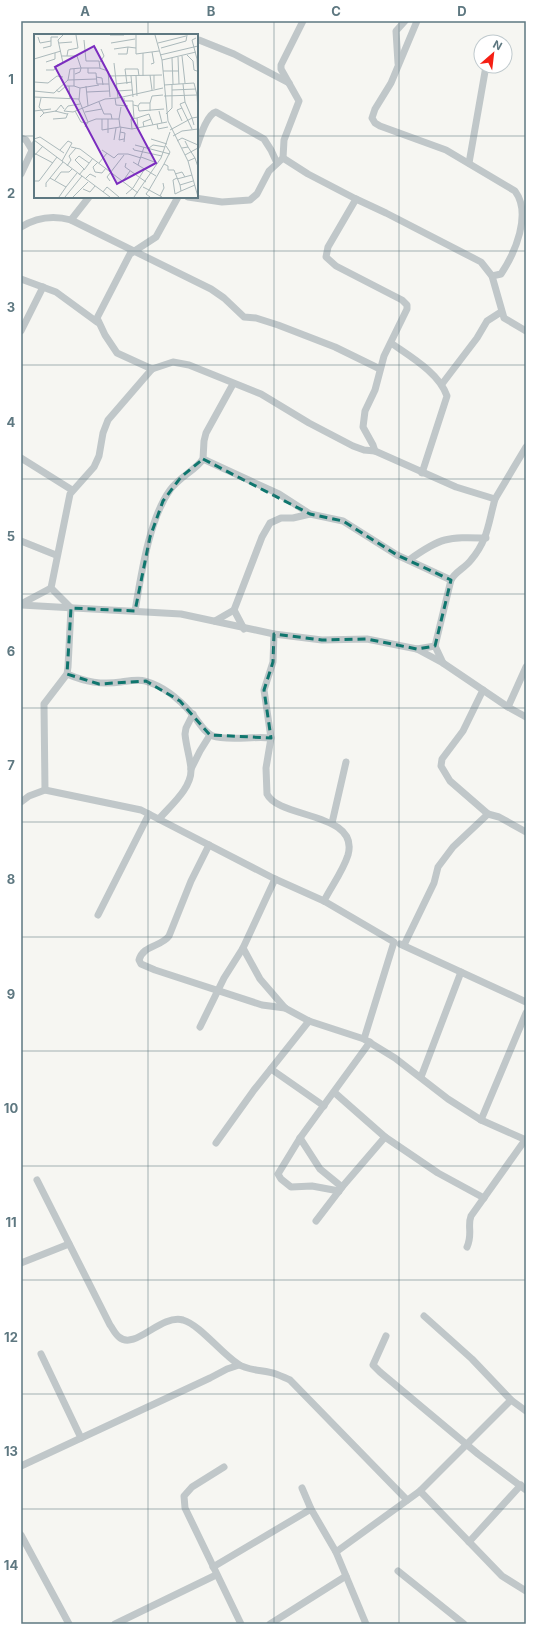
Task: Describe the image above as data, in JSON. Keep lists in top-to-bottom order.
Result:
{
  "north": "top right",
  "grid": {
    "columns": [
      "A",
      "B",
      "C",
      "D"
    ],
    "rows": [
      "1",
      "2",
      "3",
      "4",
      "5",
      "6",
      "7",
      "8",
      "9",
      "10",
      "11",
      "12",
      "13",
      "14"
    ]
  }
}
